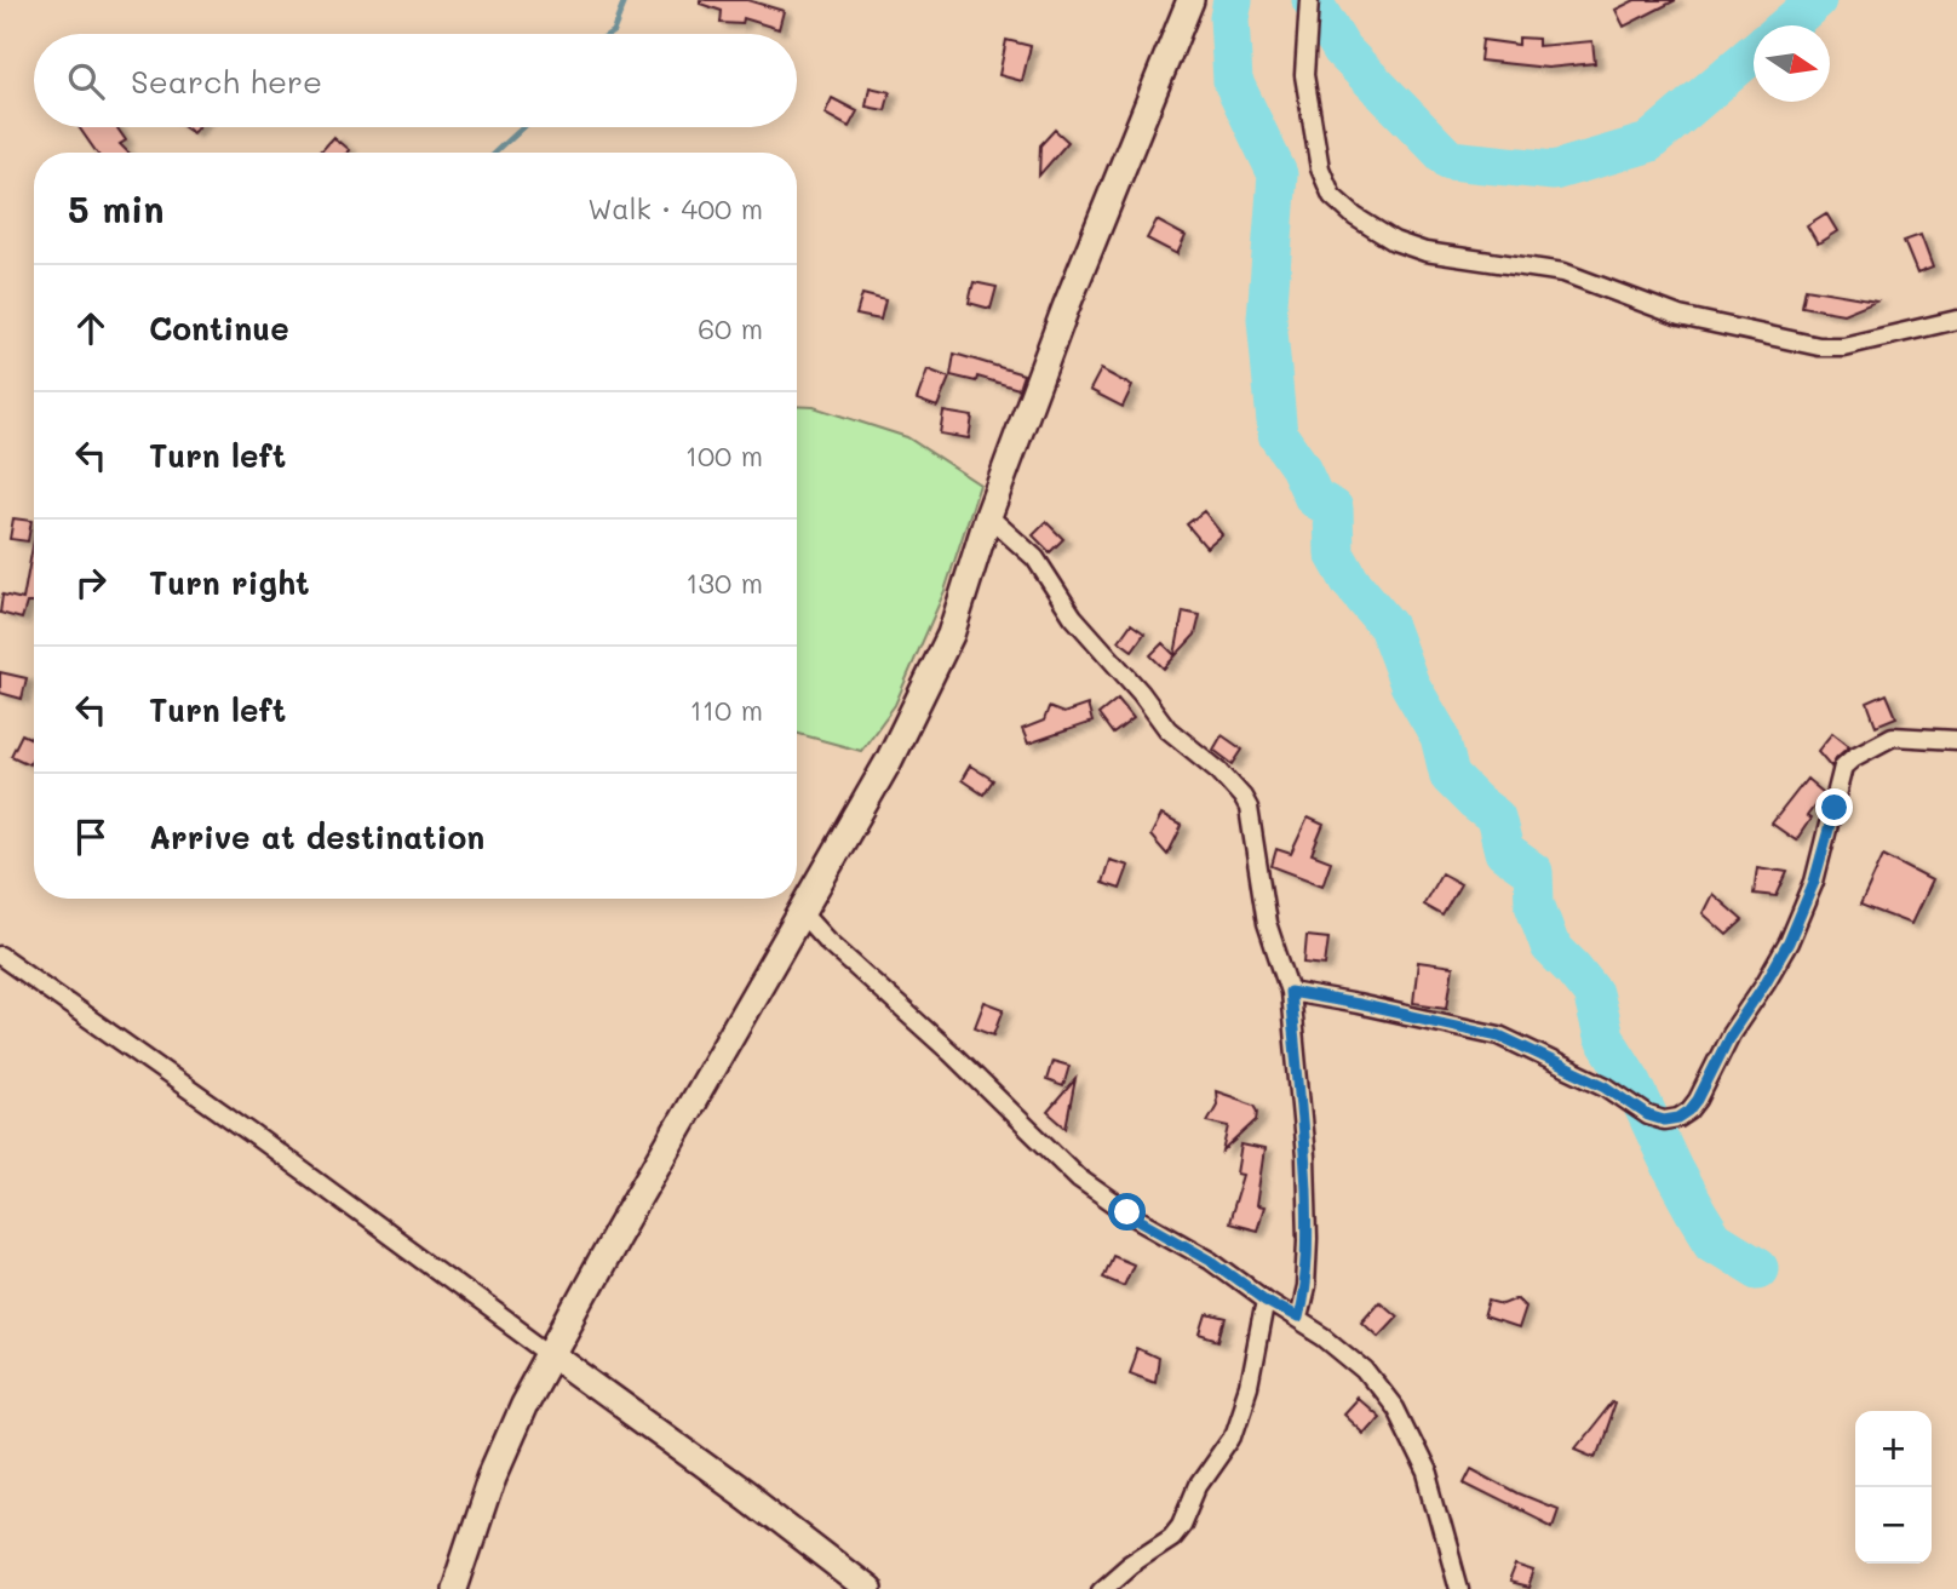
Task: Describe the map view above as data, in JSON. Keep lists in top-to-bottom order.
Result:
{
  "north": "right",
  "page": {
    "search": "Search here",
    "heading": ["5 min", "Walk · 400 m"],
    "list": [
      ["Continue", "60 m"],
      ["Turn left", "100 m"],
      ["Turn right", "130 m"],
      ["Turn left", "110 m"],
      "Arrive at destination"
    ],
    "map_buttons": ["+", "−"]
  }
}
